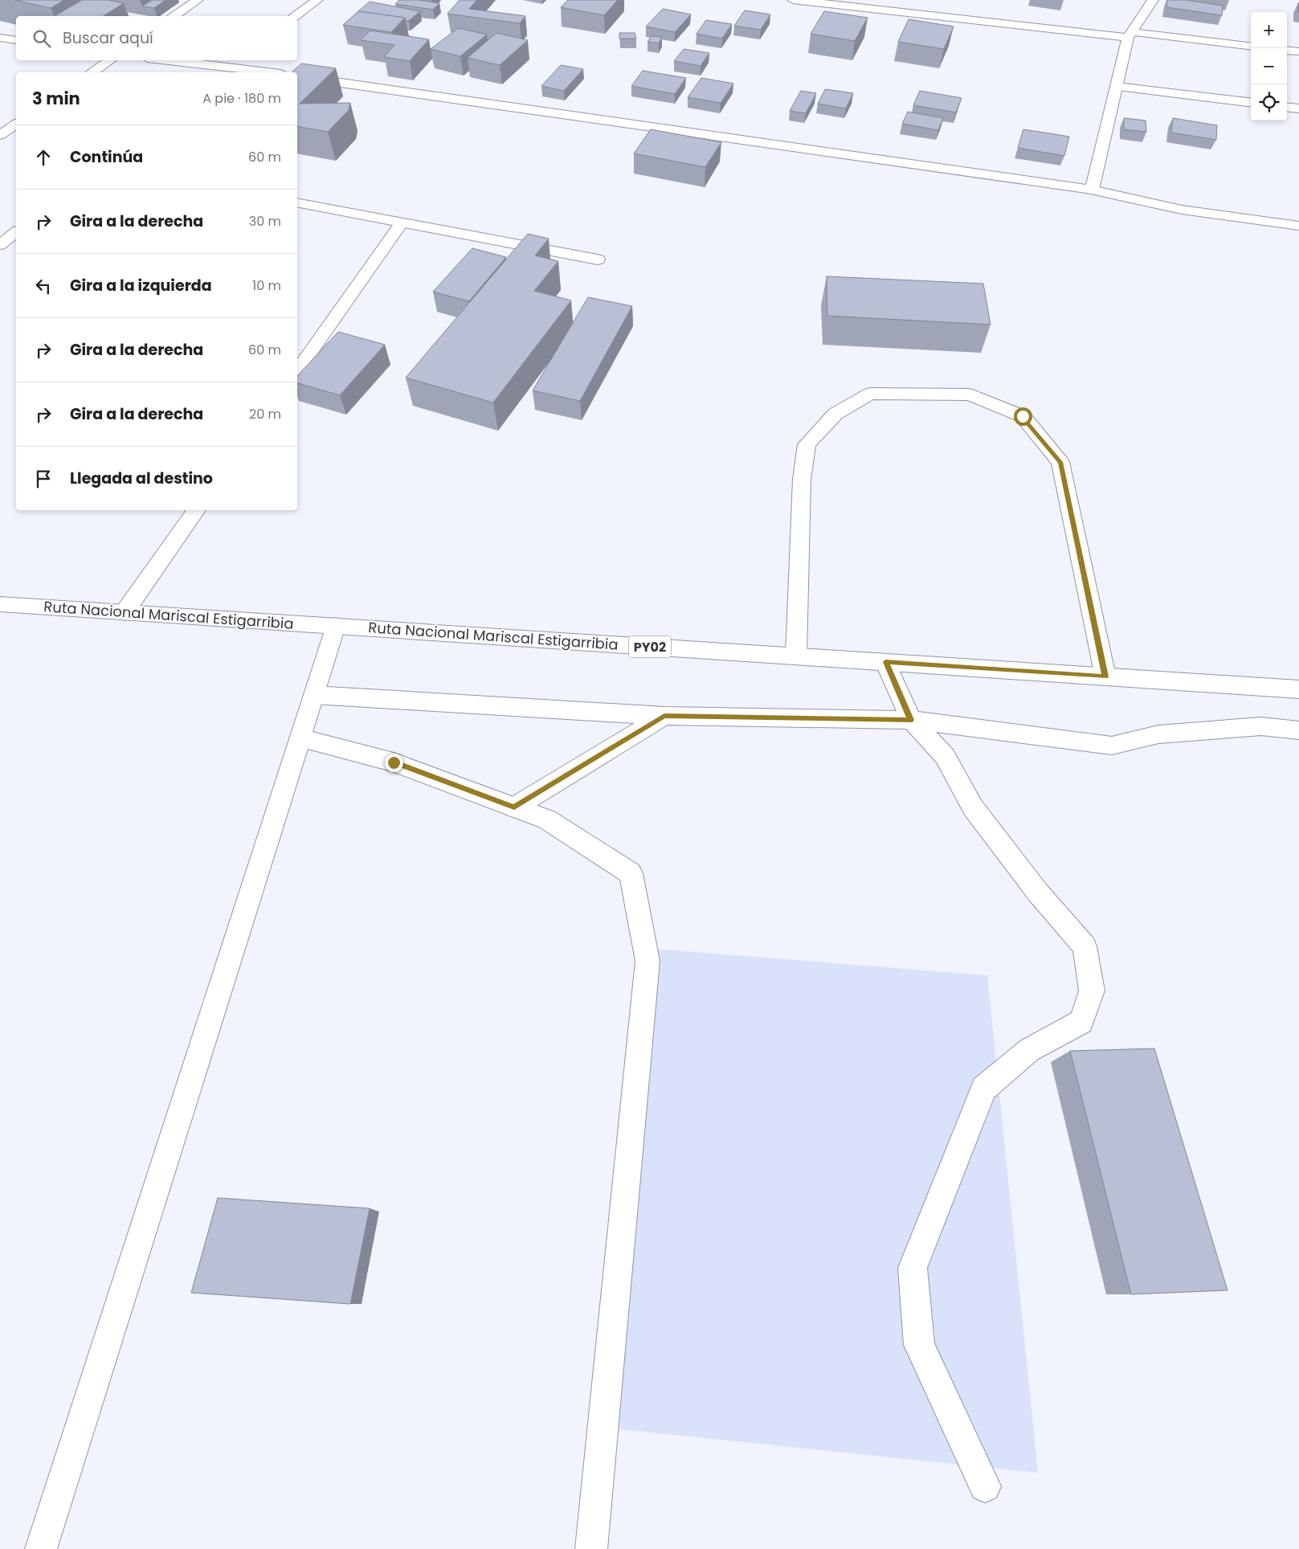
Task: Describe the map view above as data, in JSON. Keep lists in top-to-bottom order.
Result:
{
  "streets": {
    "street": ["Ruta Nacional Mariscal Estigarribia", "PY02"]
  },
  "page": {
    "map_buttons": ["+", "−"],
    "search": "Buscar aquí",
    "heading": ["3 min", "A pie · 180 m"],
    "list": [
      ["Continúa", "60 m"],
      ["Gira a la derecha", "30 m"],
      ["Gira a la izquierda", "10 m"],
      ["Gira a la derecha", "60 m"],
      ["Gira a la derecha", "20 m"],
      "Llegada al destino"
    ]
  }
}
